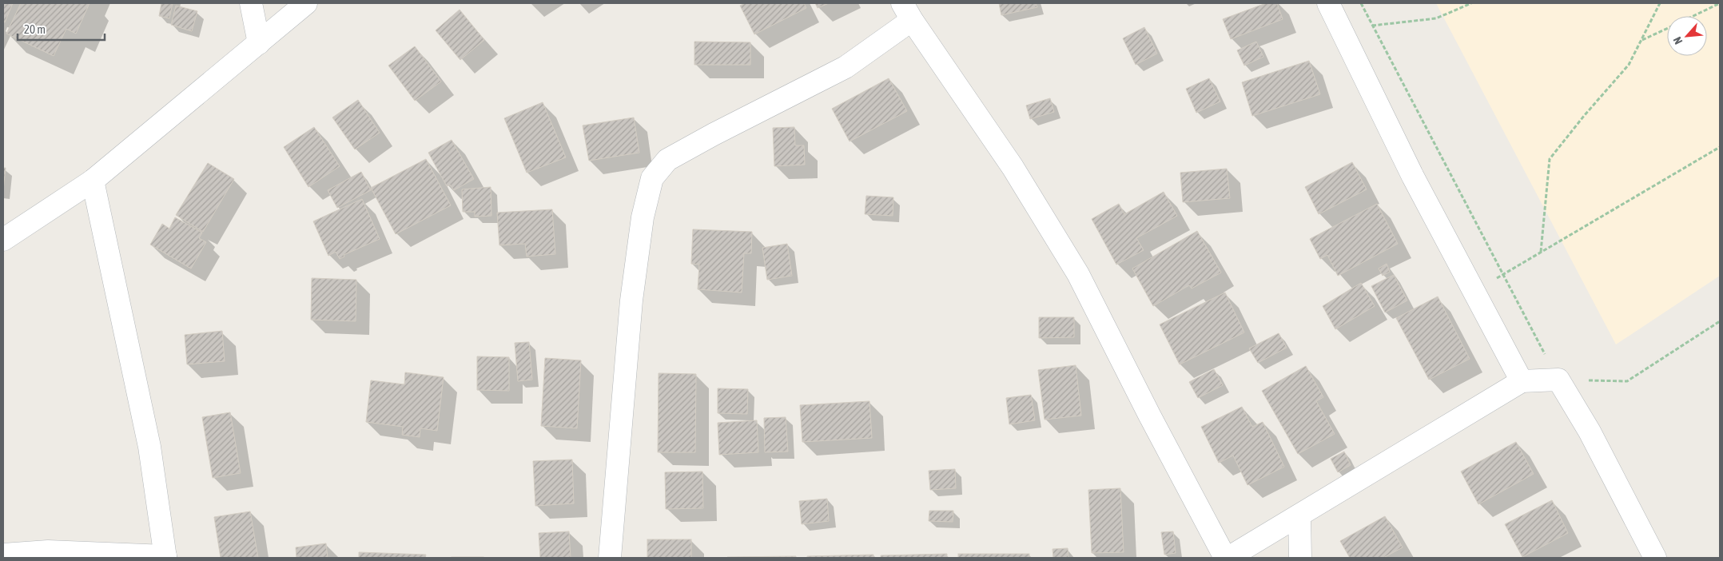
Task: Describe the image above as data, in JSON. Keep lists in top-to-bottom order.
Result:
{
  "scale_bar": "20 m",
  "north": "bottom left"
}
